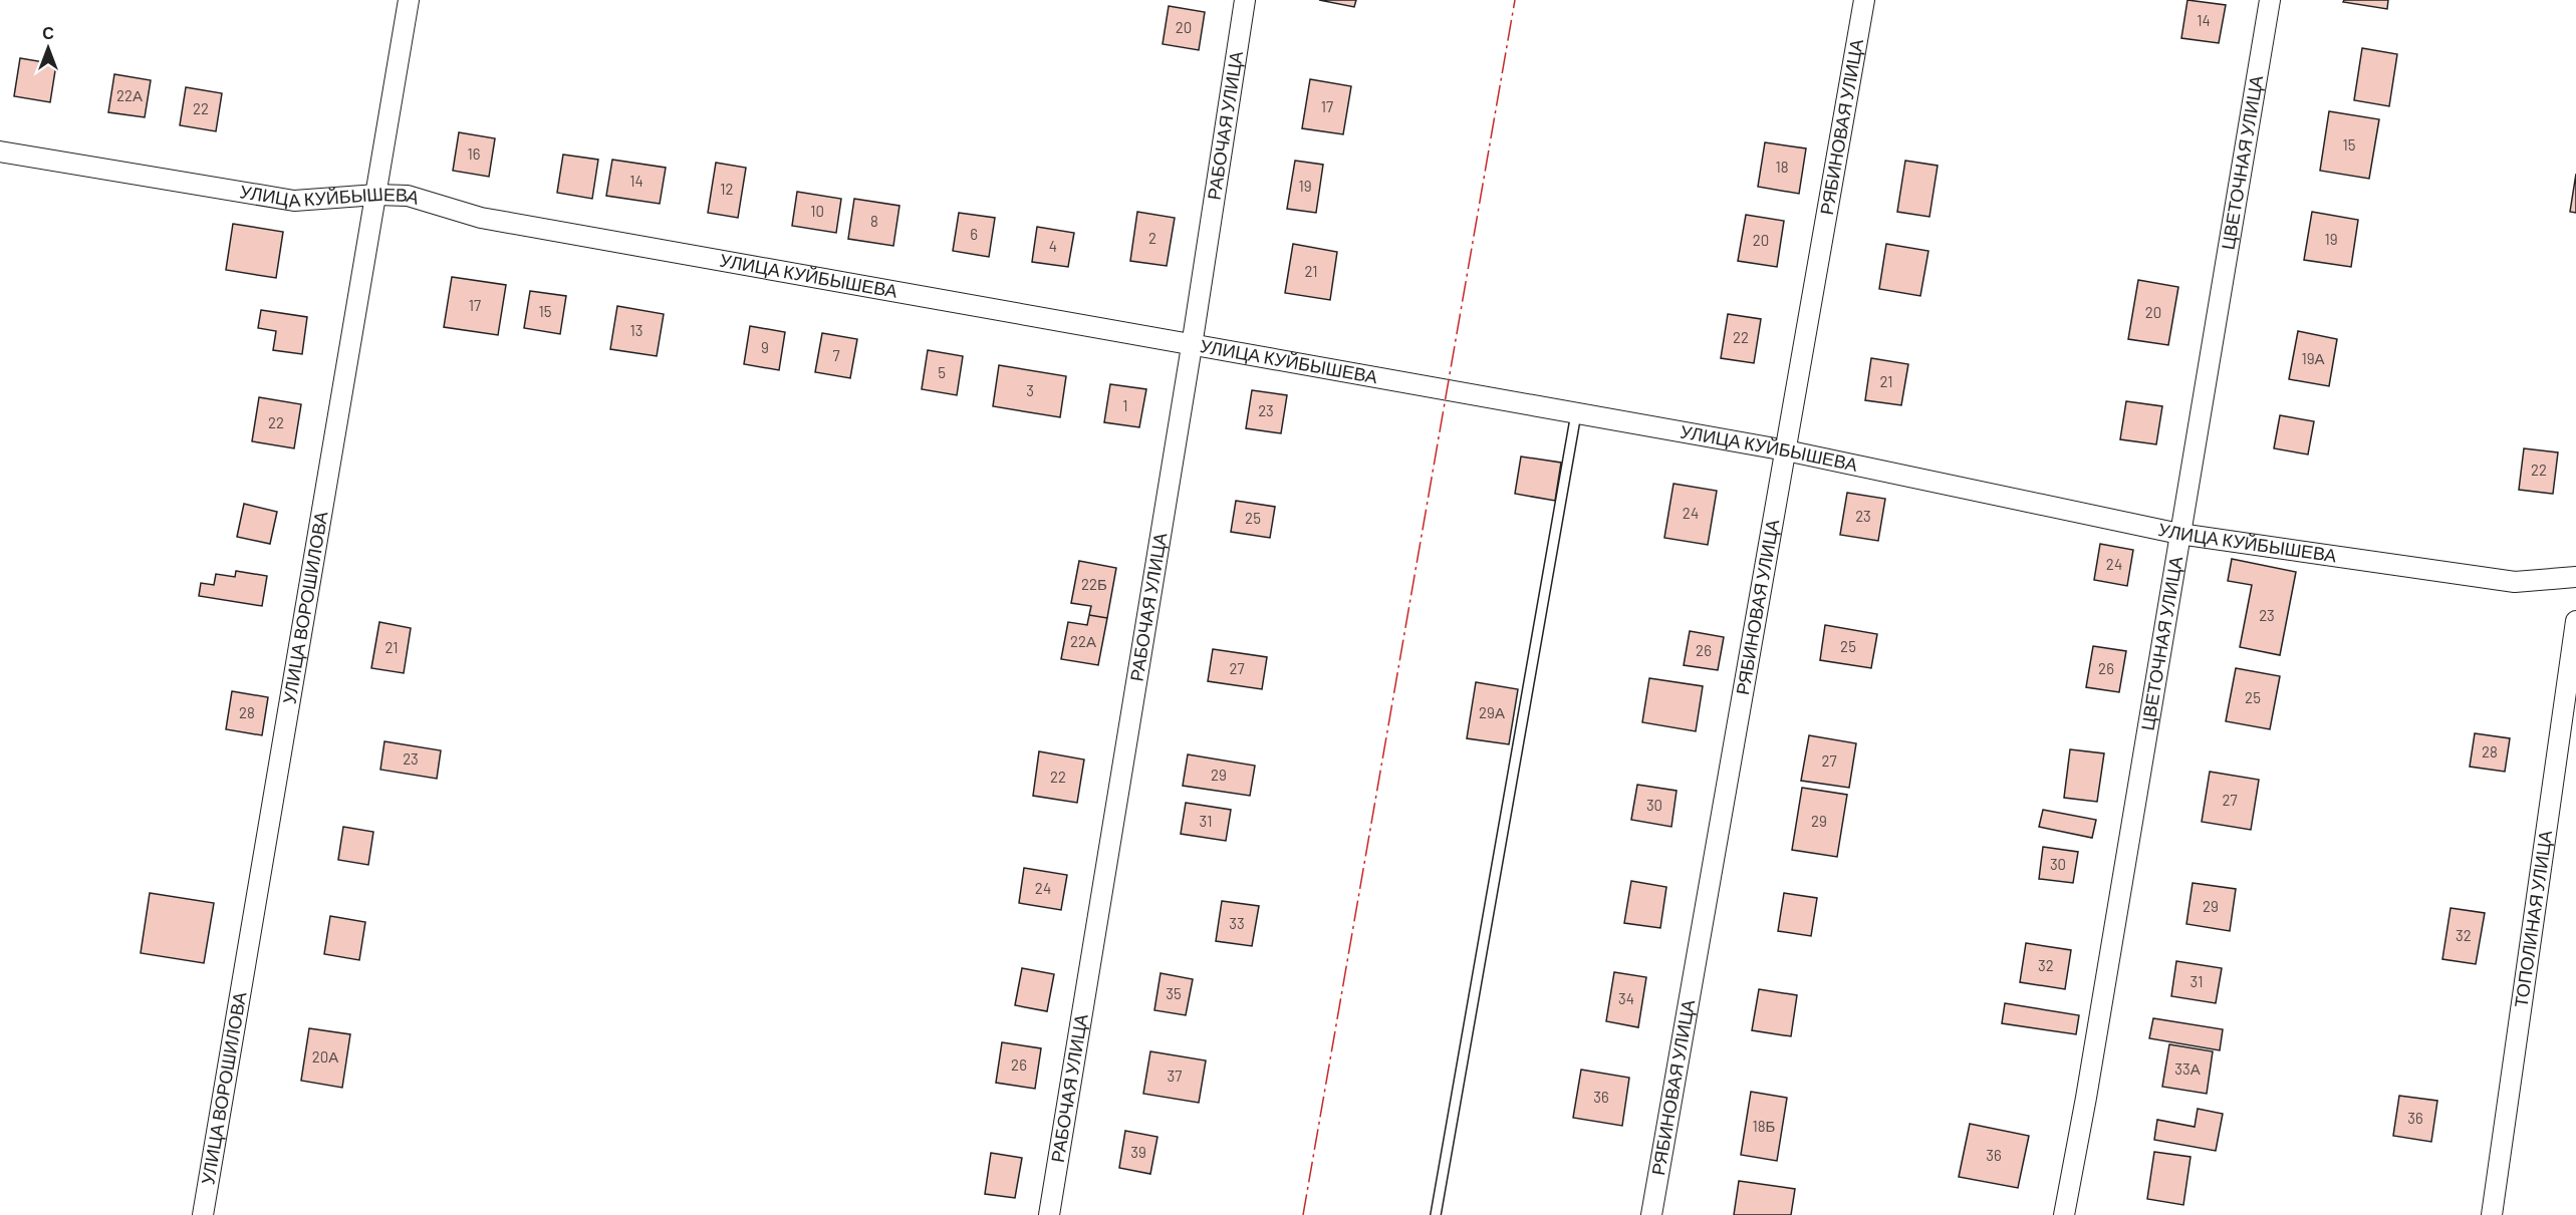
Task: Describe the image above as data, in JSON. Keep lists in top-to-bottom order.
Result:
{
  "streets": {
    "street": [
      "РАБОЧАЯ УЛИЦА",
      "РЯБИНОВАЯ УЛИЦА",
      "ЦВЕТОЧНАЯ УЛИЦА",
      "УЛИЦА КУЙБЫШЕВА",
      "УЛИЦА ВОРОШИЛОВА",
      "ТОПОЛИНАЯ УЛИЦА"
    ]
  },
  "crossings": [
    ["РАБОЧАЯ УЛИЦА", "УЛИЦА КУЙБЫШЕВА"],
    ["РЯБИНОВАЯ УЛИЦА", "УЛИЦА КУЙБЫШЕВА"],
    ["ЦВЕТОЧНАЯ УЛИЦА", "УЛИЦА КУЙБЫШЕВА"],
    ["УЛИЦА КУЙБЫШЕВА", "УЛИЦА ВОРОШИЛОВА"]
  ],
  "house_numbers": [
    "14",
    "20",
    "22А",
    "17",
    "22",
    "15",
    "16",
    "18",
    "14",
    "19",
    "12",
    "10",
    "8",
    "6",
    "2",
    "19",
    "20",
    "4",
    "21",
    "17",
    "15",
    "20",
    "13",
    "22",
    "9",
    "7",
    "19А",
    "5",
    "21",
    "3",
    "1",
    "23",
    "22",
    "22",
    "24",
    "23",
    "25",
    "24",
    "22Б",
    "23",
    "22А",
    "25",
    "21",
    "26",
    "27",
    "26",
    "25",
    "28",
    "29А",
    "28",
    "23",
    "27",
    "29",
    "22",
    "27",
    "30",
    "31",
    "29",
    "30",
    "24",
    "29",
    "33",
    "32",
    "32",
    "31",
    "35",
    "34",
    "20А",
    "26",
    "33А",
    "37",
    "36",
    "36",
    "18Б",
    "39",
    "36"
  ],
  "north": "top"
}
